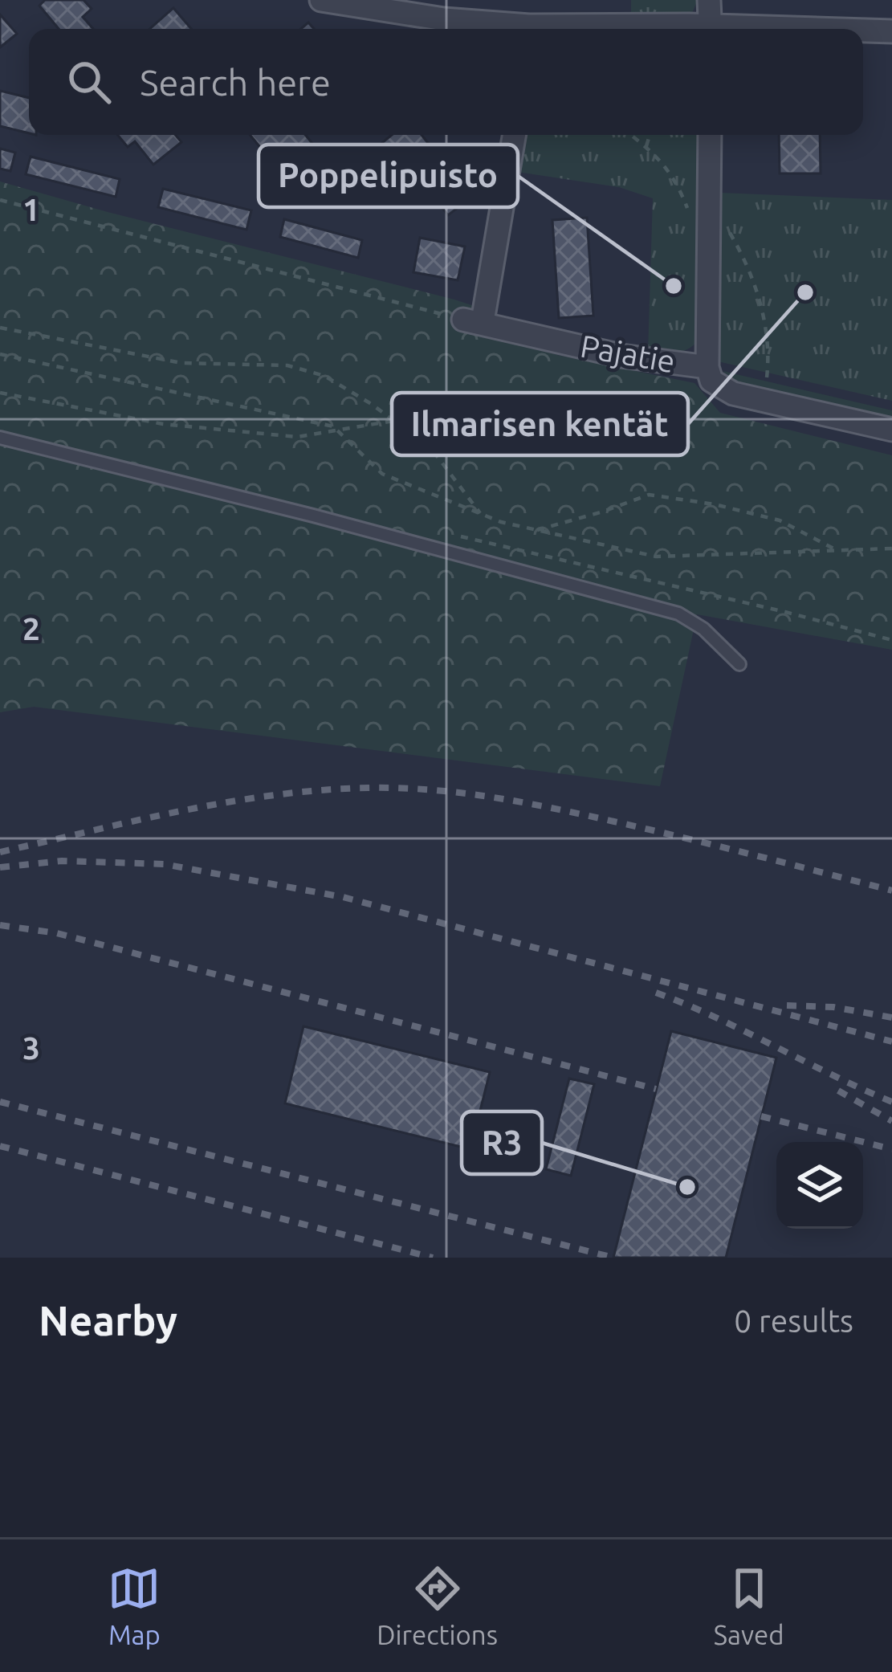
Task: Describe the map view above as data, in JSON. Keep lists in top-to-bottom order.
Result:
{
  "streets": {
    "street": ["Pajatie"]
  },
  "places": ["Poppelipuisto", "Ilmarisen kentät", "R3"],
  "page": {
    "search": "Search here",
    "heading": ["Nearby", "0 results"],
    "nav": ["Map", "Directions", "Saved"]
  },
  "grid": {
    "rows": ["1", "2", "3"]
  }
}
